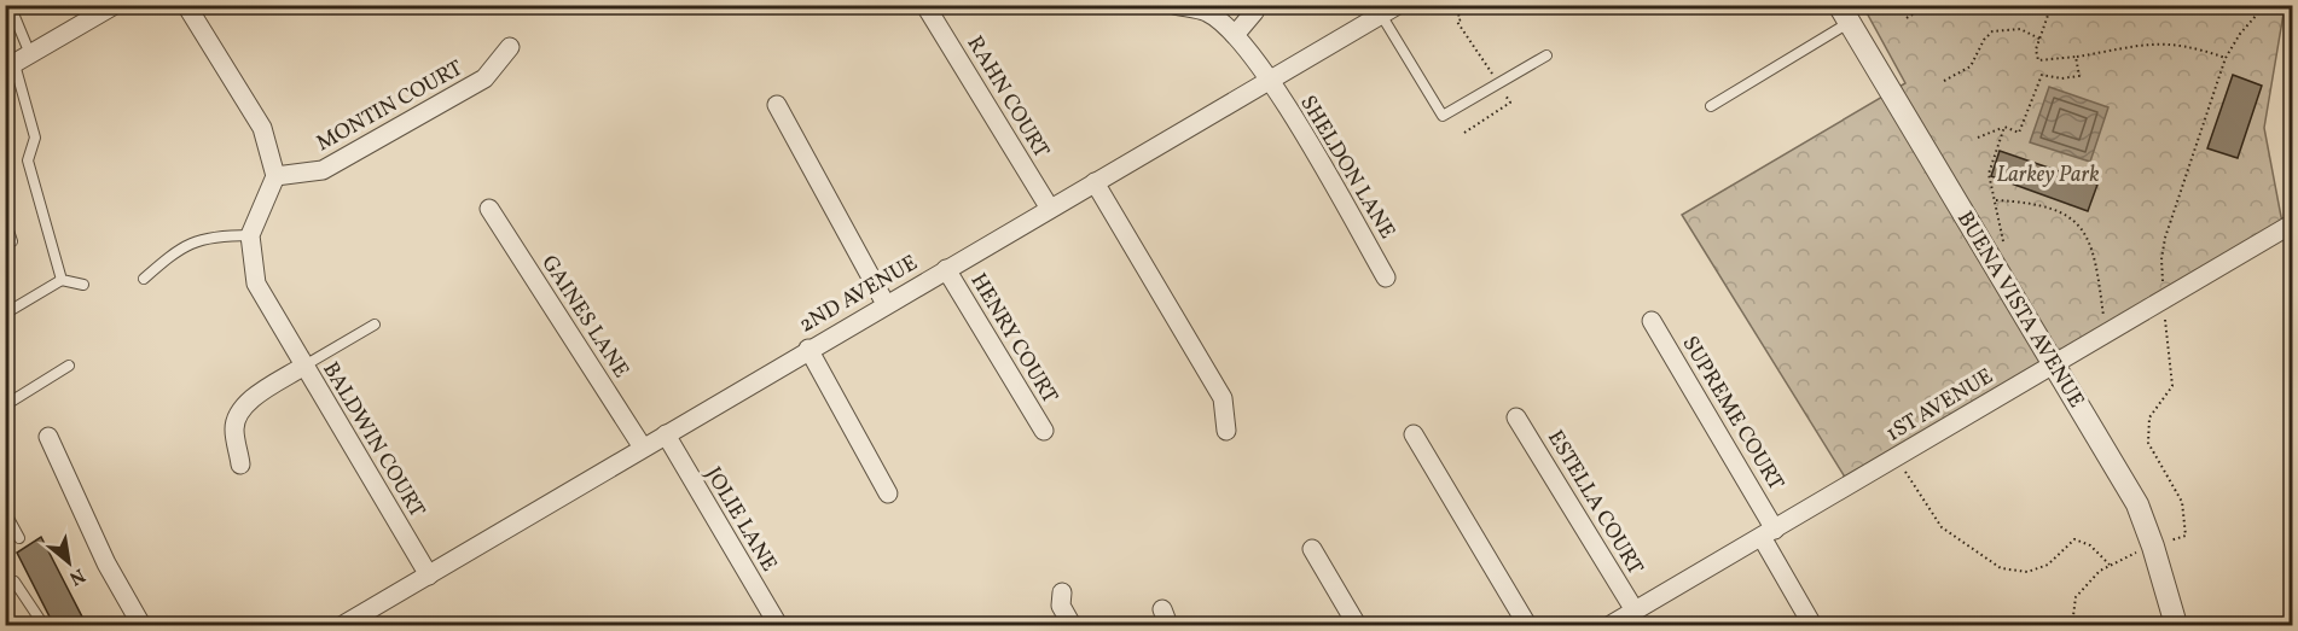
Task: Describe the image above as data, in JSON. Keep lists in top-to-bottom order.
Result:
{
  "streets": {
    "street": [
      "RAHN COURT",
      "MONTIN COURT",
      "SHELDON LANE",
      "2ND AVENUE",
      "BUENA VISTA AVENUE",
      "GAINES LANE",
      "HENRY COURT",
      "1ST AVENUE",
      "SUPREME COURT",
      "BALDWIN COURT",
      "ESTELLA COURT",
      "JOLIE LANE"
    ]
  },
  "crossings": [
    ["RAHN COURT", "2ND AVENUE"],
    ["SHELDON LANE", "2ND AVENUE"],
    ["2ND AVENUE", "GAINES LANE"],
    ["2ND AVENUE", "HENRY COURT"],
    ["2ND AVENUE", "BALDWIN COURT"],
    ["2ND AVENUE", "JOLIE LANE"],
    ["BUENA VISTA AVENUE", "1ST AVENUE"],
    ["1ST AVENUE", "SUPREME COURT"],
    ["1ST AVENUE", "ESTELLA COURT"]
  ],
  "parks": ["Larkey Park"],
  "north": "bottom right"
}
